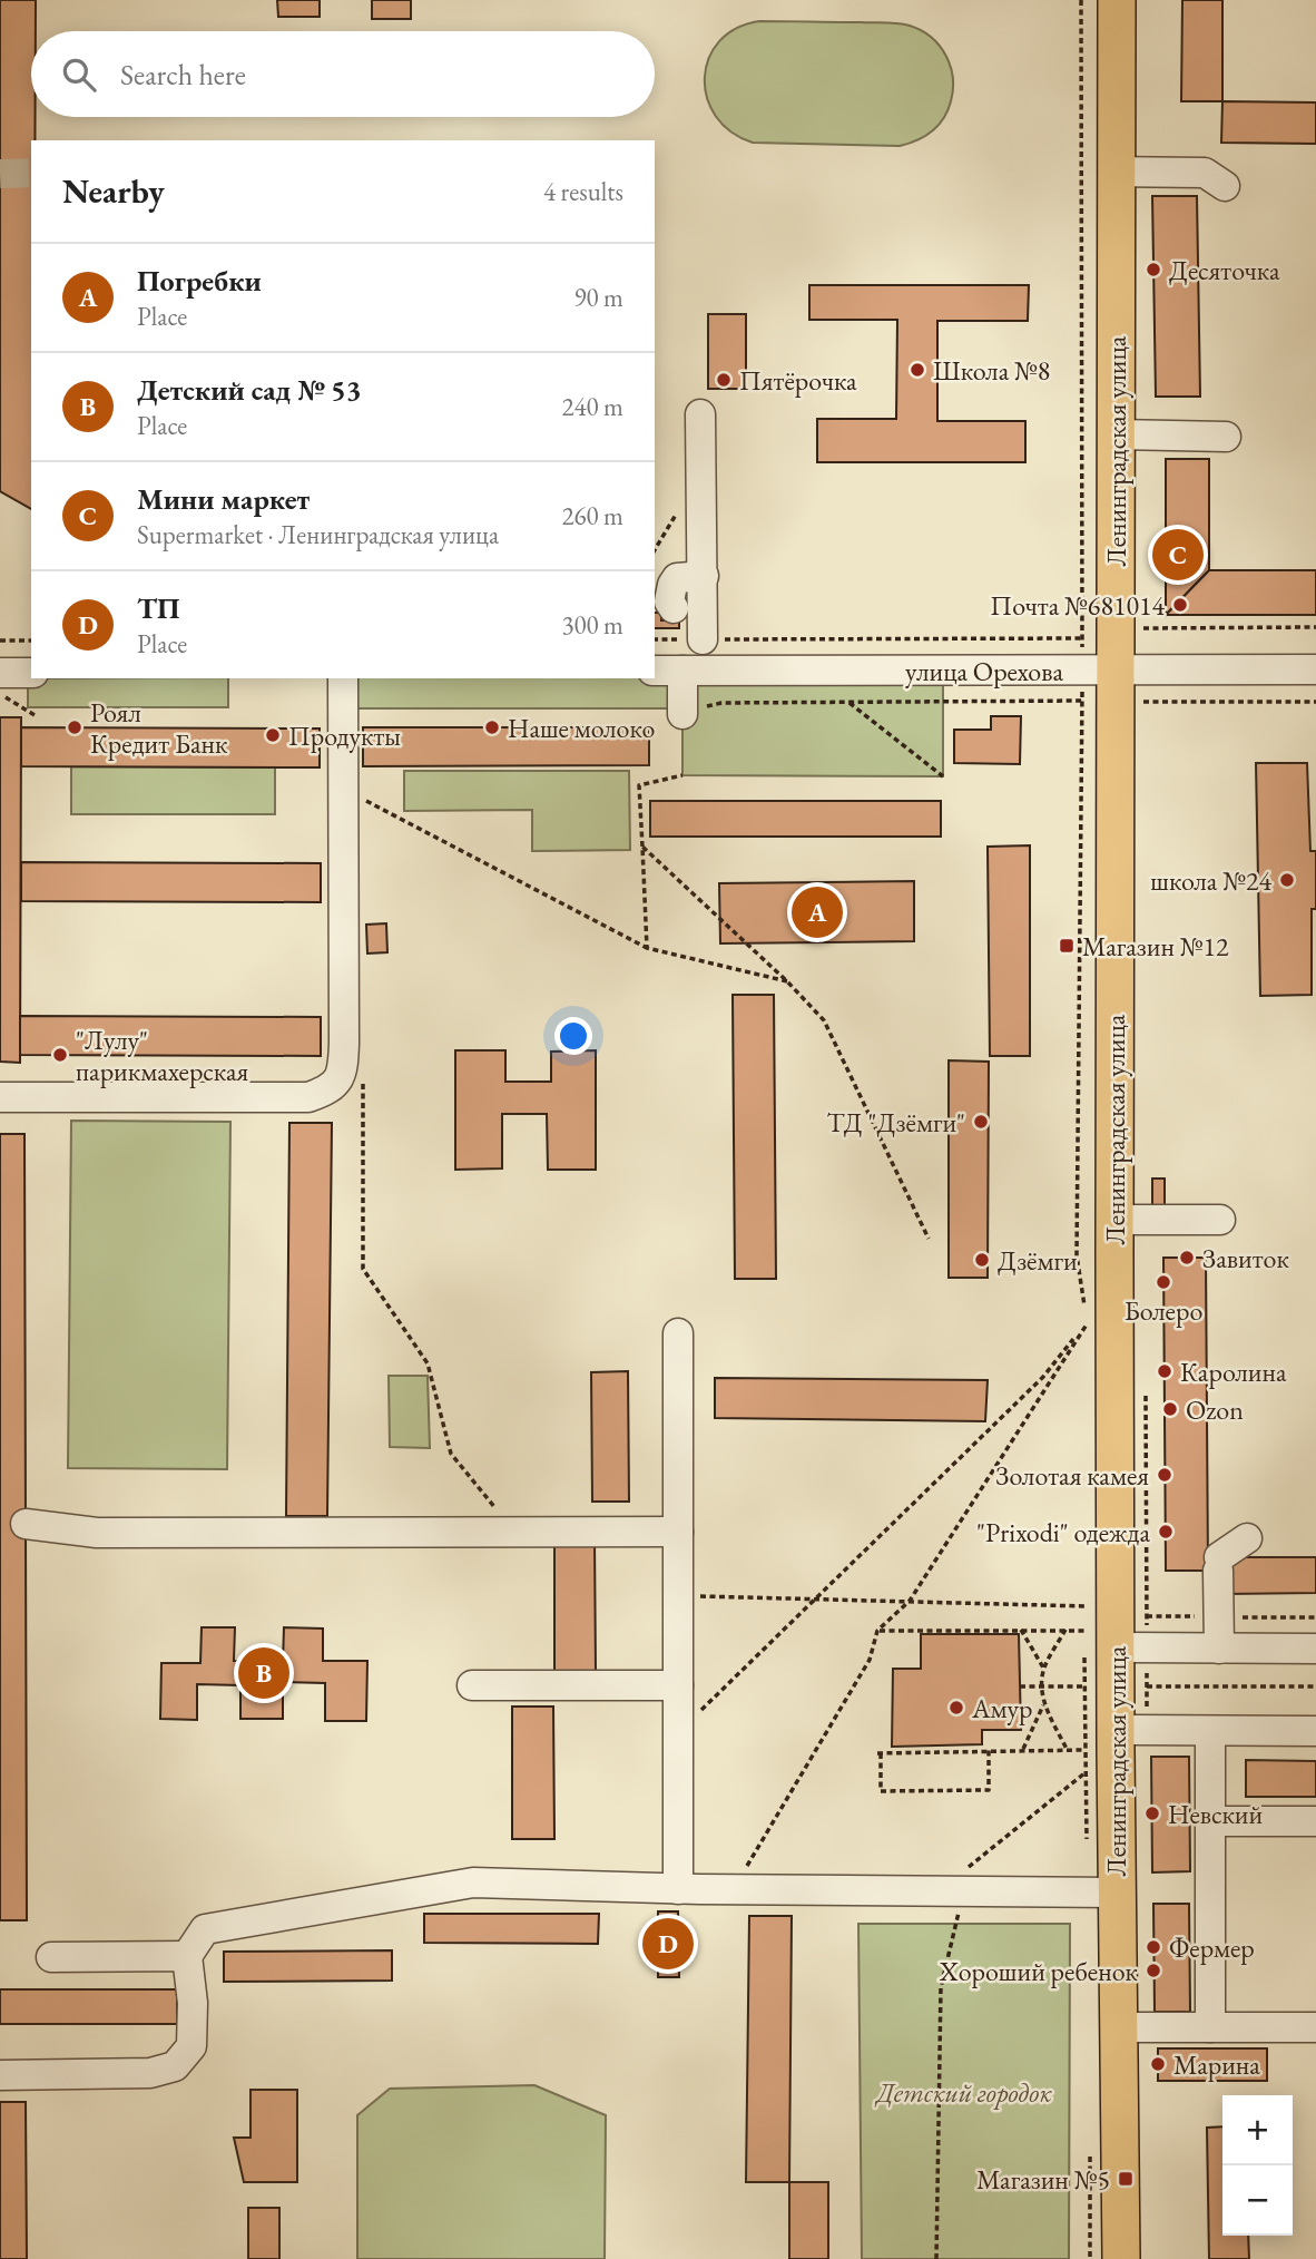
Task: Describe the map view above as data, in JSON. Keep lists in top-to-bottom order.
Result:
{
  "streets": {
    "main road": ["Ленинградская улица"],
    "street": ["улица Орехова"]
  },
  "crossings": [
    ["Ленинградская улица", "улица Орехова"]
  ],
  "parks": ["Детский городок"],
  "places": {
    "other": [
      "Десяточка",
      "Школа №8",
      "Пятёрочка",
      "Почта №681014",
      "Роял Кредит Банк",
      "Наше молоко",
      "Продукты",
      "школа №24",
      "\"Лулу\" парикмахерская",
      "ТД \"Дзёмги\"",
      "Завиток",
      "Дзёмги",
      "Болеро",
      "Каролина",
      "Ozon",
      "Золотая камея",
      "\"Prixodi\" одежда",
      "Амур",
      "Невский",
      "Фермер",
      "Хороший ребенок",
      "Марина"
    ],
    "transit": ["Магазин №12", "Магазин №5"]
  },
  "page": {
    "search": "Search here",
    "heading": ["Nearby", "4 results"],
    "list": [
      {
        "mark": "A",
        "name": "Погребки",
        "note": "Place",
        "value": "90 m"
      },
      {
        "mark": "B",
        "name": "Детский сад № 53",
        "note": "Place",
        "value": "240 m"
      },
      {
        "mark": "C",
        "name": "Мини маркет",
        "note": "Supermarket · Ленинградская улица",
        "value": "260 m"
      },
      {
        "mark": "D",
        "name": "ТП",
        "note": "Place",
        "value": "300 m"
      }
    ],
    "pins": [
      "C",
      "A",
      "B",
      "D"
    ],
    "map_buttons": ["+", "−"]
  }
}
